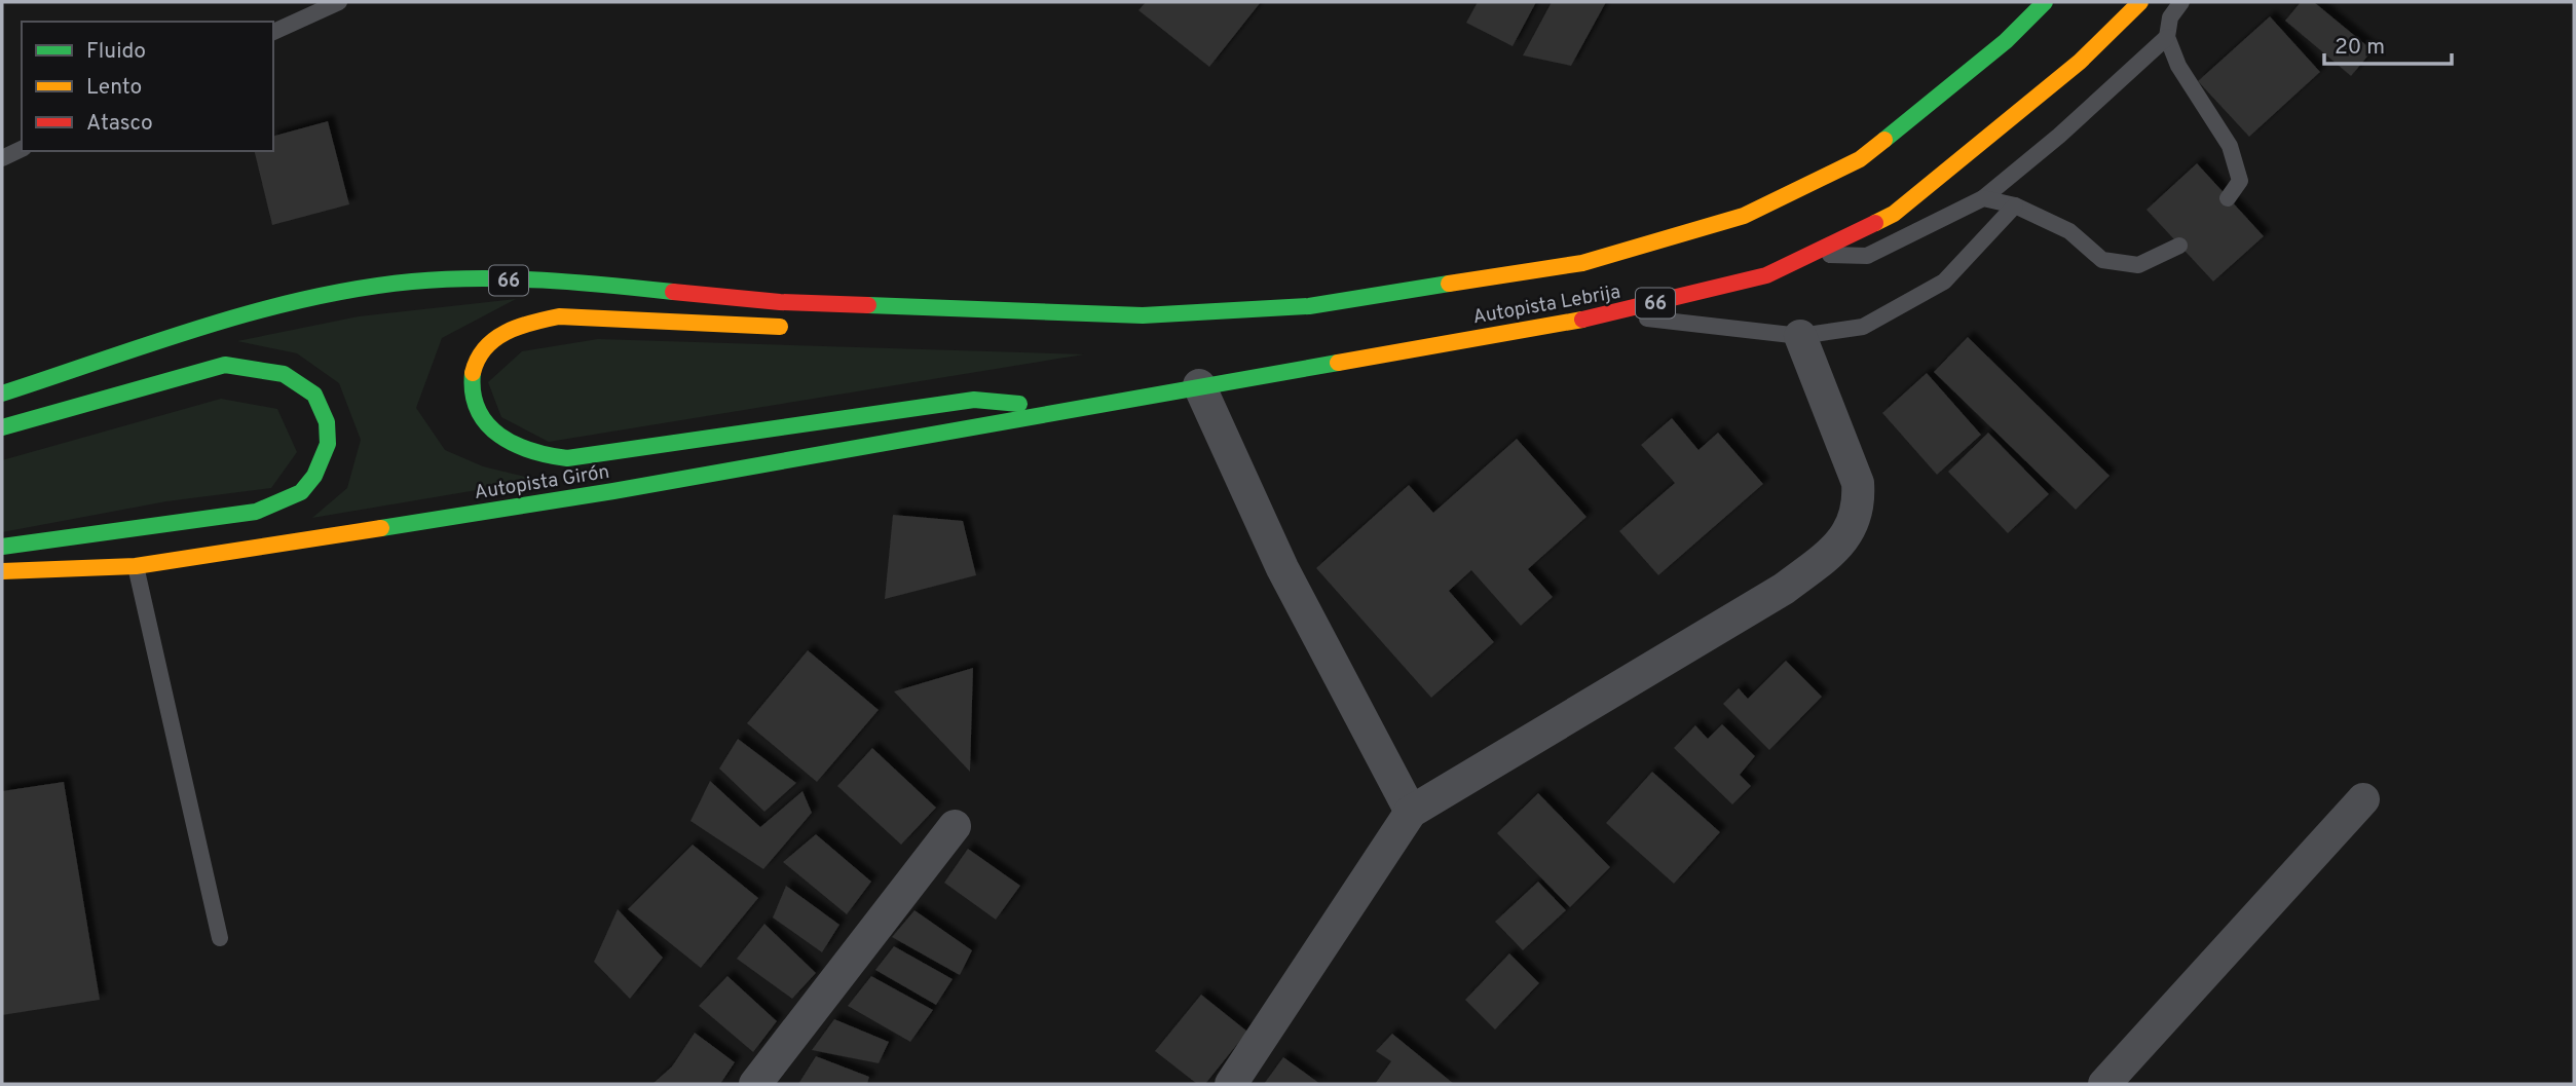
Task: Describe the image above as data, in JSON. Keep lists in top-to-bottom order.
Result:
{
  "streets": {
    "highway": ["66", "Autopista Lebrija", "Autopista Girón"]
  },
  "crossings": [
    ["66", "Autopista Lebrija"],
    ["Autopista Lebrija", "Autopista Girón"]
  ],
  "legend": ["Fluido", "Lento", "Atasco"],
  "scale_bar": "20 m"
}
